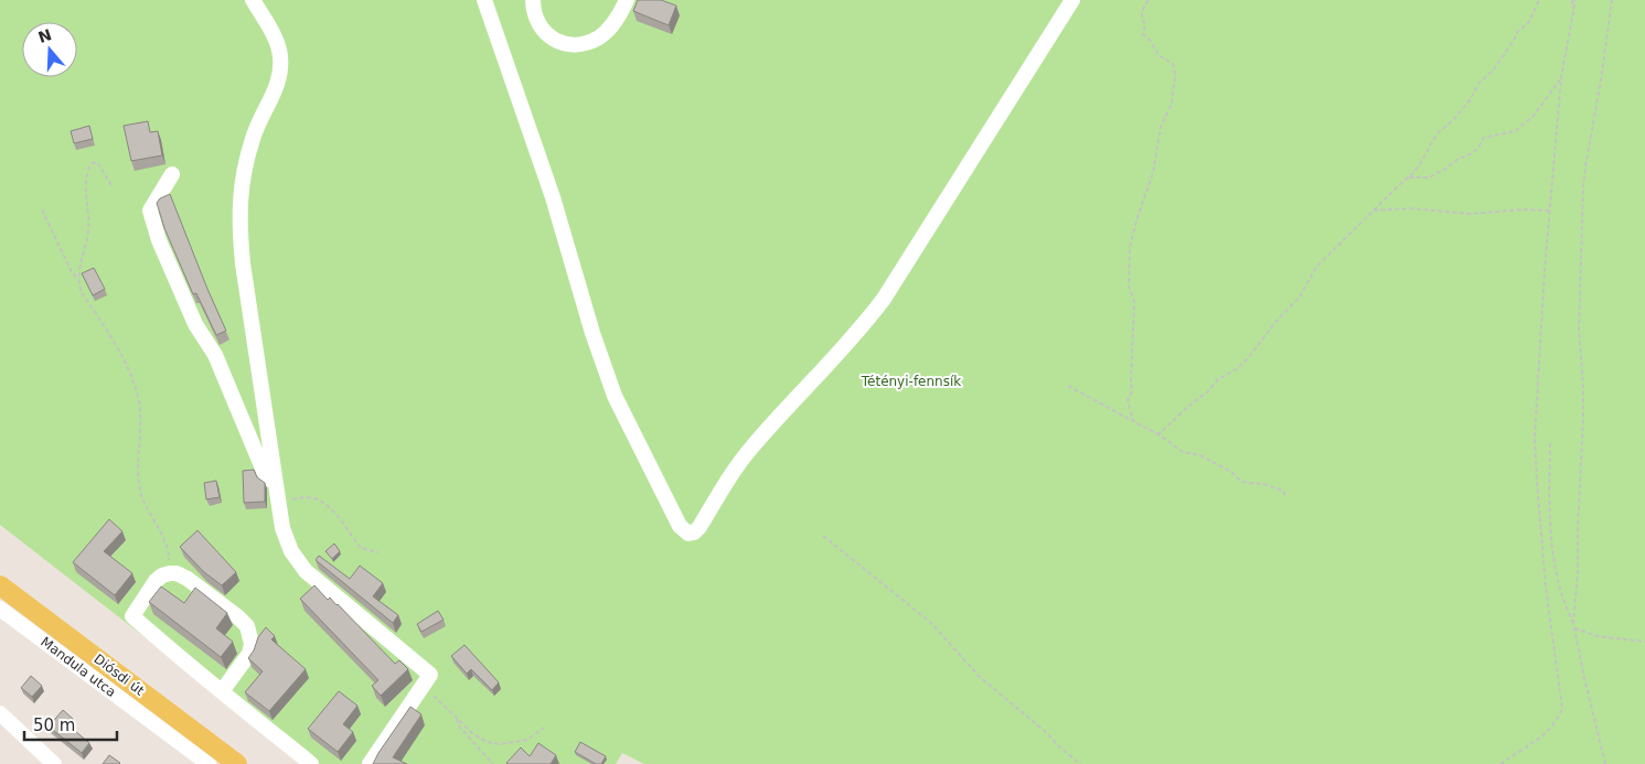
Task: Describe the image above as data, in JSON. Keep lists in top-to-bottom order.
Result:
{
  "streets": {
    "main road": ["Diósdi út"],
    "street": ["Mandula utca"]
  },
  "parks": ["Tétényi-fennsík"],
  "scale_bar": "50 m",
  "north": "top"
}
